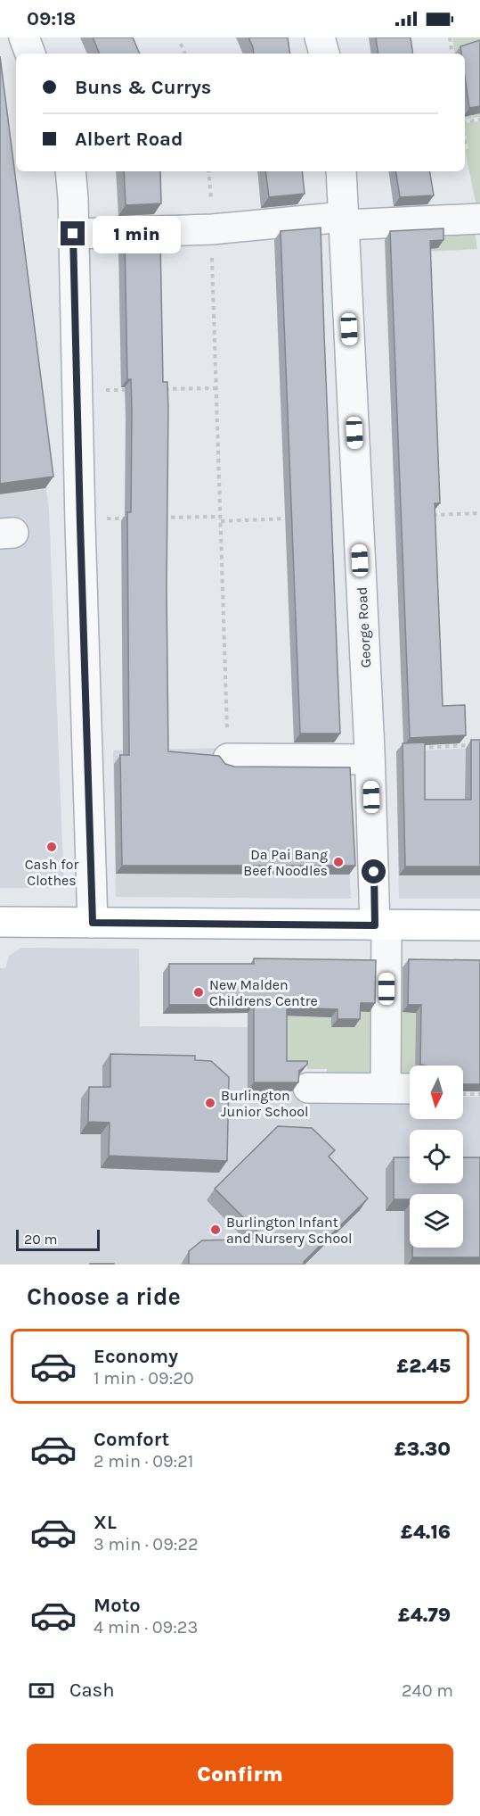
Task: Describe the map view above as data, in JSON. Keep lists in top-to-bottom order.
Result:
{
  "streets": {
    "street": ["George Road"]
  },
  "places": [
    "Cash for Clothes",
    "Da Pai Bang Beef Noodles",
    "New Malden Childrens Centre",
    "Burlington Junior School",
    "Burlington Infant and Nursery School"
  ],
  "scale_bar": "20 m",
  "north": "bottom",
  "page": {
    "status": "09:18",
    "banner": ["Buns & Currys", "Albert Road"],
    "bubble": "1 min",
    "scale": "20 m",
    "heading": "Choose a ride",
    "list": [
      {
        "name": "Economy",
        "note": "1 min · 09:20",
        "value": "£2.45"
      },
      {
        "name": "Comfort",
        "note": "2 min · 09:21",
        "value": "£3.30"
      },
      {
        "name": "XL",
        "note": "3 min · 09:22",
        "value": "£4.16"
      },
      {
        "name": "Moto",
        "note": "4 min · 09:23",
        "value": "£4.79"
      }
    ],
    "pay": ["Cash", "240 m"],
    "buttons": "Confirm"
  }
}
